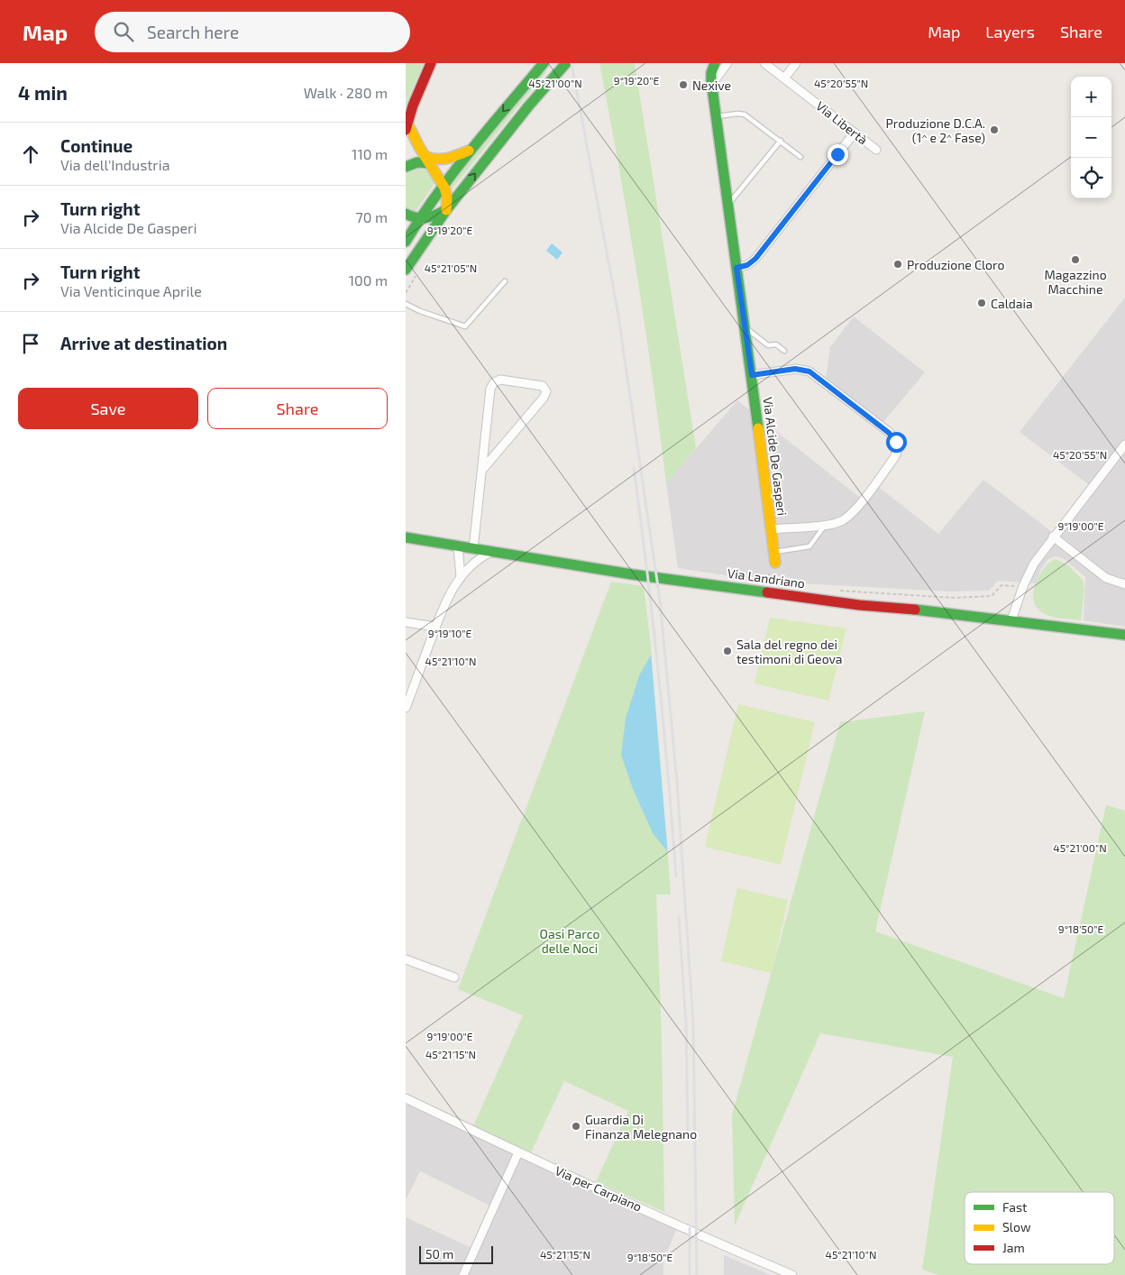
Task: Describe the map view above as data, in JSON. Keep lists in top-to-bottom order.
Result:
{
  "streets": {
    "street": [
      "Via Libertà",
      "Via Alcide De Gasperi",
      "Via Landriano",
      "Via per Carpiano"
    ]
  },
  "parks": ["Oasi Parco delle Noci"],
  "places": [
    "Nexive",
    "Produzione D.C.A. (1^ e 2^ Fase)",
    "Magazzino Macchine",
    "Produzione Cloro",
    "Caldaia",
    "Sala del regno dei testimoni di Geova",
    "Guardia Di Finanza Melegnano"
  ],
  "legend": ["Fast", "Slow", "Jam"],
  "scale_bar": "50 m",
  "page": {
    "header": "Map",
    "search": "Search here",
    "nav": ["Map", "Layers", "Share"],
    "heading": ["4 min", "Walk · 280 m"],
    "map_buttons": ["+", "−"],
    "list": [
      ["Continue", "Via dell'Industria", "110 m"],
      ["Turn right", "Via Alcide De Gasperi", "70 m"],
      ["Turn right", "Via Venticinque Aprile", "100 m"],
      "Arrive at destination"
    ],
    "buttons": ["Save", "Share"],
    "scale": "50 m"
  },
  "coordinates": [
    "9°19'20\"E",
    "45°21'00\"N",
    "45°20'55\"N",
    "45°21'05\"N",
    "9°19'00\"E",
    "9°19'10\"E",
    "45°21'10\"N",
    "9°18'50\"E",
    "45°21'15\"N"
  ]
}
